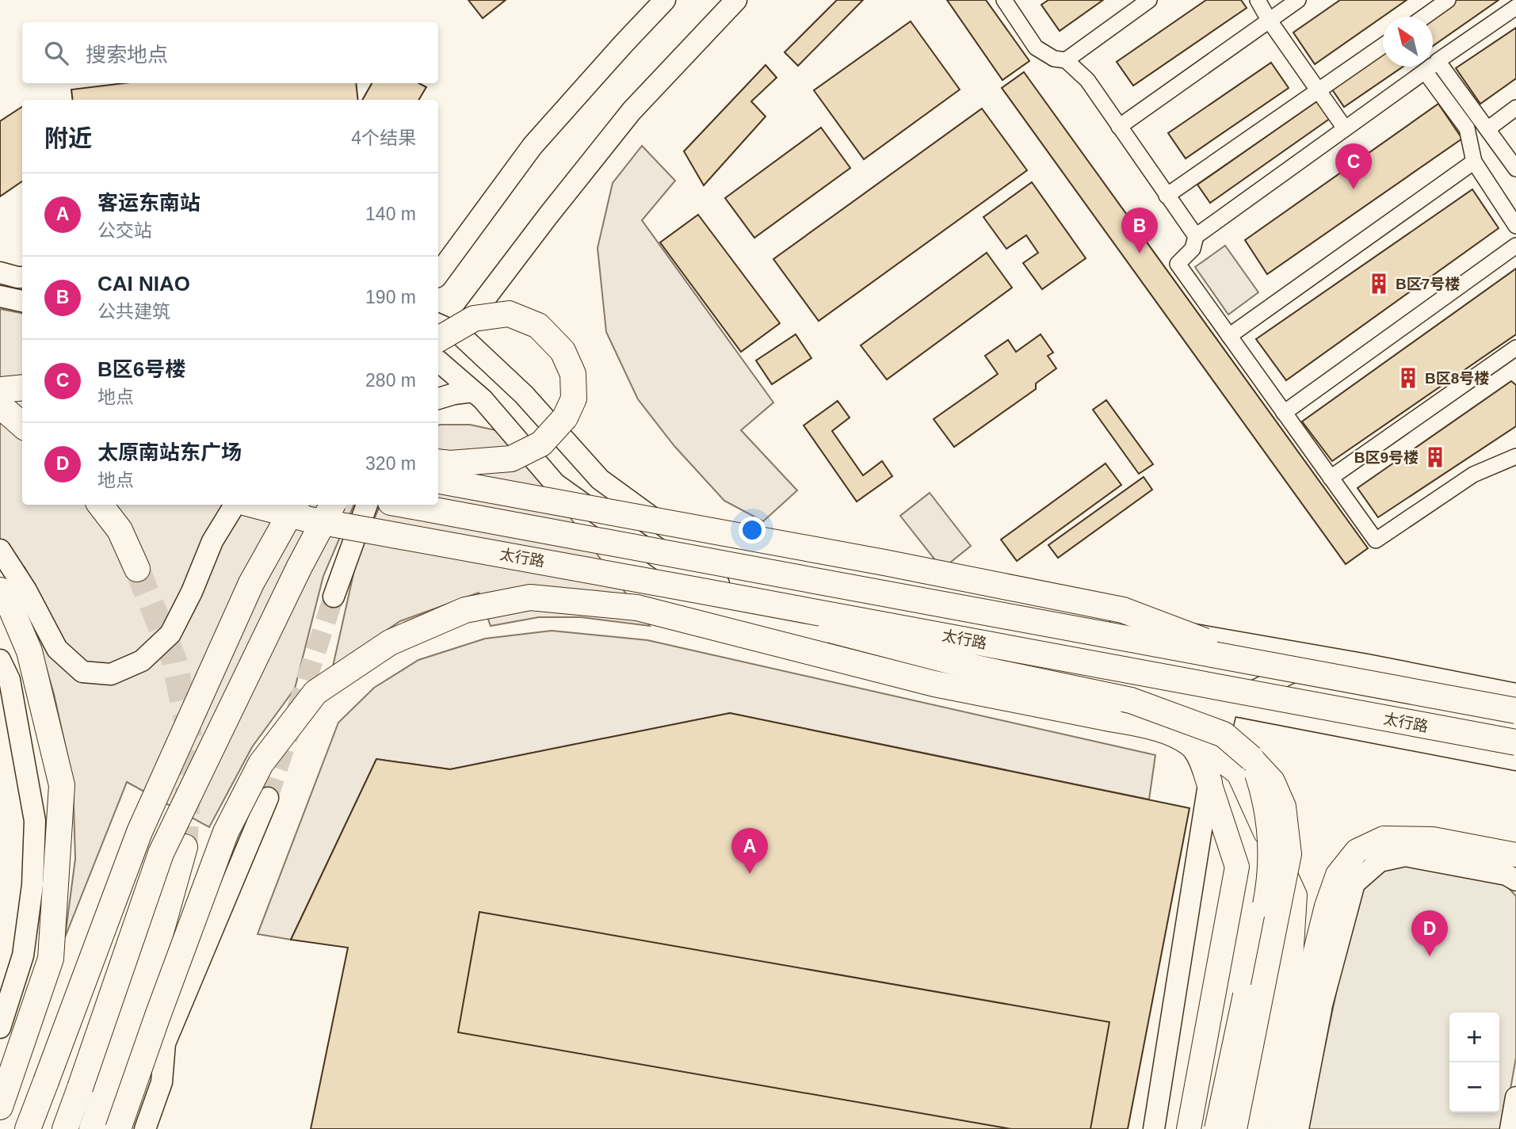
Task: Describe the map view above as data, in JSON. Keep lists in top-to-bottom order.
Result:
{
  "streets": {
    "highway": ["太行路"]
  },
  "places": {
    "building": ["B区7号楼", "B区8号楼", "B区9号楼"]
  },
  "north": "top left",
  "page": {
    "search": "搜索地点",
    "heading": ["附近", "4个结果"],
    "pins": [
      "C",
      "B",
      "A",
      "D"
    ],
    "list": [
      {
        "mark": "A",
        "name": "客运东南站",
        "note": "公交站",
        "value": "140 m"
      },
      {
        "mark": "B",
        "name": "CAI NIAO",
        "note": "公共建筑",
        "value": "190 m"
      },
      {
        "mark": "C",
        "name": "B区6号楼",
        "note": "地点",
        "value": "280 m"
      },
      {
        "mark": "D",
        "name": "太原南站东广场",
        "note": "地点",
        "value": "320 m"
      }
    ],
    "map_buttons": ["+", "−"]
  }
}
